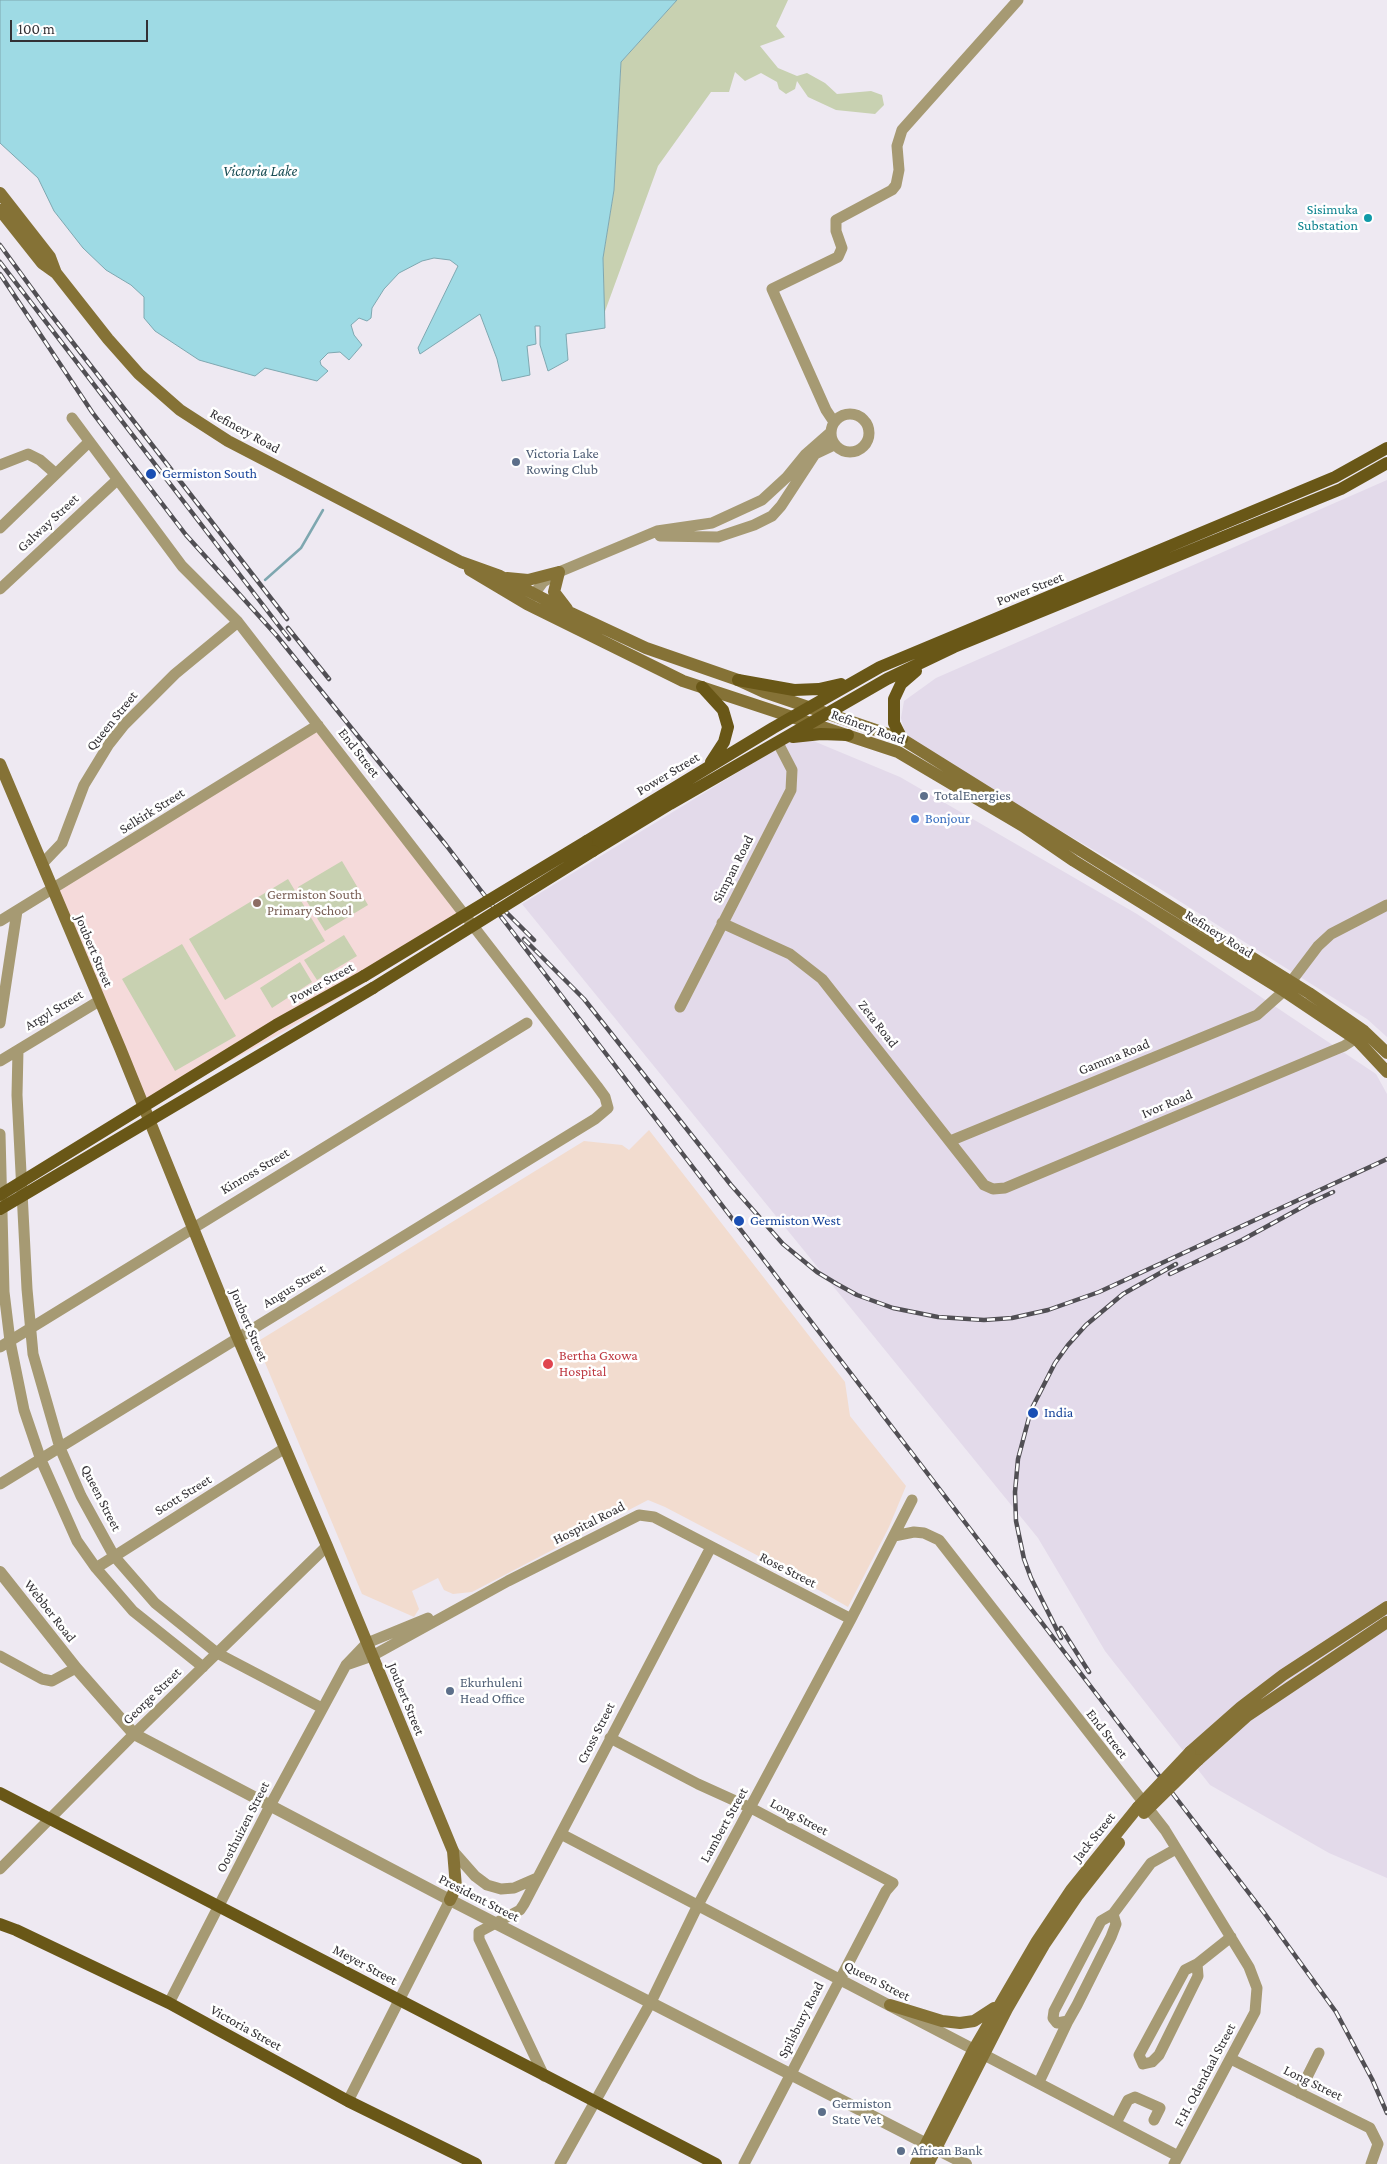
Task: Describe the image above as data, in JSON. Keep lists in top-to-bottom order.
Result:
{
  "streets": {
    "main road": [
      "Refinery Road",
      "Power Street",
      "Joubert Street",
      "Jack Street",
      "Meyer Street",
      "Victoria Street"
    ],
    "street": [
      "Galway Street",
      "Queen Street",
      "End Street",
      "Selkirk Street",
      "Simpan Road",
      "Argyl Street",
      "Zeta Road",
      "Gamma Road",
      "Ivor Road",
      "Kinross Street",
      "Angus Street",
      "Scott Street",
      "Hospital Road",
      "Rose Street",
      "Webber Road",
      "George Street",
      "Cross Street",
      "Long Street",
      "Lambert Street",
      "Oosthuizen Street",
      "President Street",
      "Spilsbury Road",
      "F.H. Odendaal Street"
    ]
  },
  "crossings": [
    ["Refinery Road", "Power Street"],
    ["Refinery Road", "Gamma Road"],
    ["Refinery Road", "Ivor Road"],
    ["Galway Street", "End Street"],
    ["Power Street", "Queen Street"],
    ["Power Street", "Simpan Road"],
    ["Power Street", "Joubert Street"],
    ["Queen Street", "End Street"],
    ["Queen Street", "Joubert Street"],
    ["Queen Street", "Kinross Street"],
    ["Queen Street", "Angus Street"],
    ["Queen Street", "Scott Street"],
    ["Queen Street", "George Street"],
    ["Queen Street", "Cross Street"],
    ["Queen Street", "Lambert Street"],
    ["Queen Street", "Oosthuizen Street"],
    ["Queen Street", "Jack Street"],
    ["Queen Street", "Spilsbury Road"],
    ["Queen Street", "F.H. Odendaal Street"],
    ["End Street", "Selkirk Street"],
    ["End Street", "Angus Street"],
    ["End Street", "Lambert Street"],
    ["End Street", "F.H. Odendaal Street"],
    ["Selkirk Street", "Joubert Street"],
    ["Simpan Road", "Zeta Road"],
    ["Joubert Street", "Argyl Street"],
    ["Joubert Street", "Kinross Street"],
    ["Joubert Street", "Angus Street"],
    ["Joubert Street", "Scott Street"],
    ["Joubert Street", "Hospital Road"],
    ["Joubert Street", "George Street"],
    ["Joubert Street", "Oosthuizen Street"],
    ["Joubert Street", "President Street"],
    ["Zeta Road", "Gamma Road"],
    ["Zeta Road", "Ivor Road"],
    ["Hospital Road", "Rose Street"],
    ["Hospital Road", "Cross Street"],
    ["Hospital Road", "Oosthuizen Street"],
    ["Rose Street", "Cross Street"],
    ["Rose Street", "Lambert Street"],
    ["Webber Road", "President Street"],
    ["George Street", "President Street"],
    ["George Street", "Meyer Street"],
    ["Cross Street", "Long Street"],
    ["Cross Street", "President Street"],
    ["Long Street", "Lambert Street"],
    ["Long Street", "Spilsbury Road"],
    ["Long Street", "F.H. Odendaal Street"],
    ["Lambert Street", "President Street"],
    ["Lambert Street", "Meyer Street"],
    ["Oosthuizen Street", "President Street"],
    ["Oosthuizen Street", "Meyer Street"],
    ["Oosthuizen Street", "Victoria Street"],
    ["Jack Street", "President Street"],
    ["President Street", "Spilsbury Road"]
  ],
  "water": ["Victoria Lake"],
  "places": [
    "Sisimuka Substation",
    "Victoria Lake Rowing Club",
    "Germiston South",
    "TotalEnergies",
    "Bonjour",
    "Germiston South Primary School",
    "Germiston West",
    "Bertha Gxowa Hospital",
    "India",
    "Ekurhuleni Head Office",
    "Germiston State Vet",
    "African Bank"
  ],
  "scale_bar": "100 m"
}
